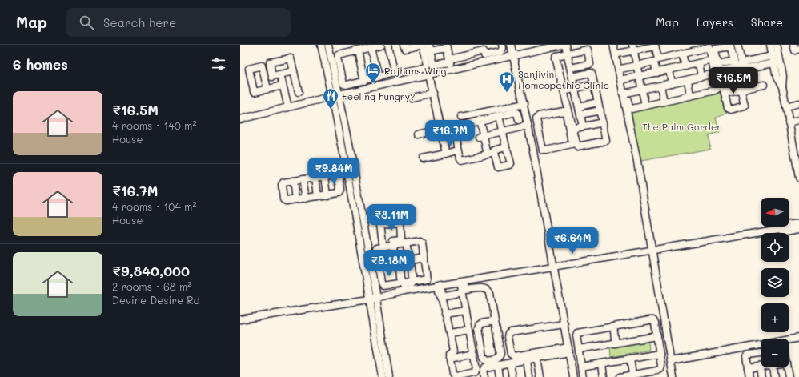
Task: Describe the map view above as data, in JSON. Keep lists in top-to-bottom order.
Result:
{
  "parks": ["The Palm Garden"],
  "places": {
    "hotel": ["Rajhans Wing"],
    "hospital": ["Sanjivini Homeopathic Clinic"],
    "restaurant": ["Feeling hungry?"]
  },
  "north": "left",
  "page": {
    "header": "Map",
    "search": "Search here",
    "nav": ["Map", "Layers", "Share"],
    "heading": "6 homes",
    "price": [
      "₹16.5M",
      "₹16.7M",
      "₹9.84M",
      "₹8.11M",
      "₹6.64M",
      "₹9.18M"
    ],
    "list": [
      {
        "name": "₹16.5M",
        "note": "4 rooms · 140 m² · House"
      },
      {
        "name": "₹16.7M",
        "note": "4 rooms · 104 m² · House"
      },
      {
        "name": "₹9,840,000",
        "note": "2 rooms · 68 m² · Devine Desire Rd"
      }
    ],
    "map_buttons": ["+", "−"]
  }
}
